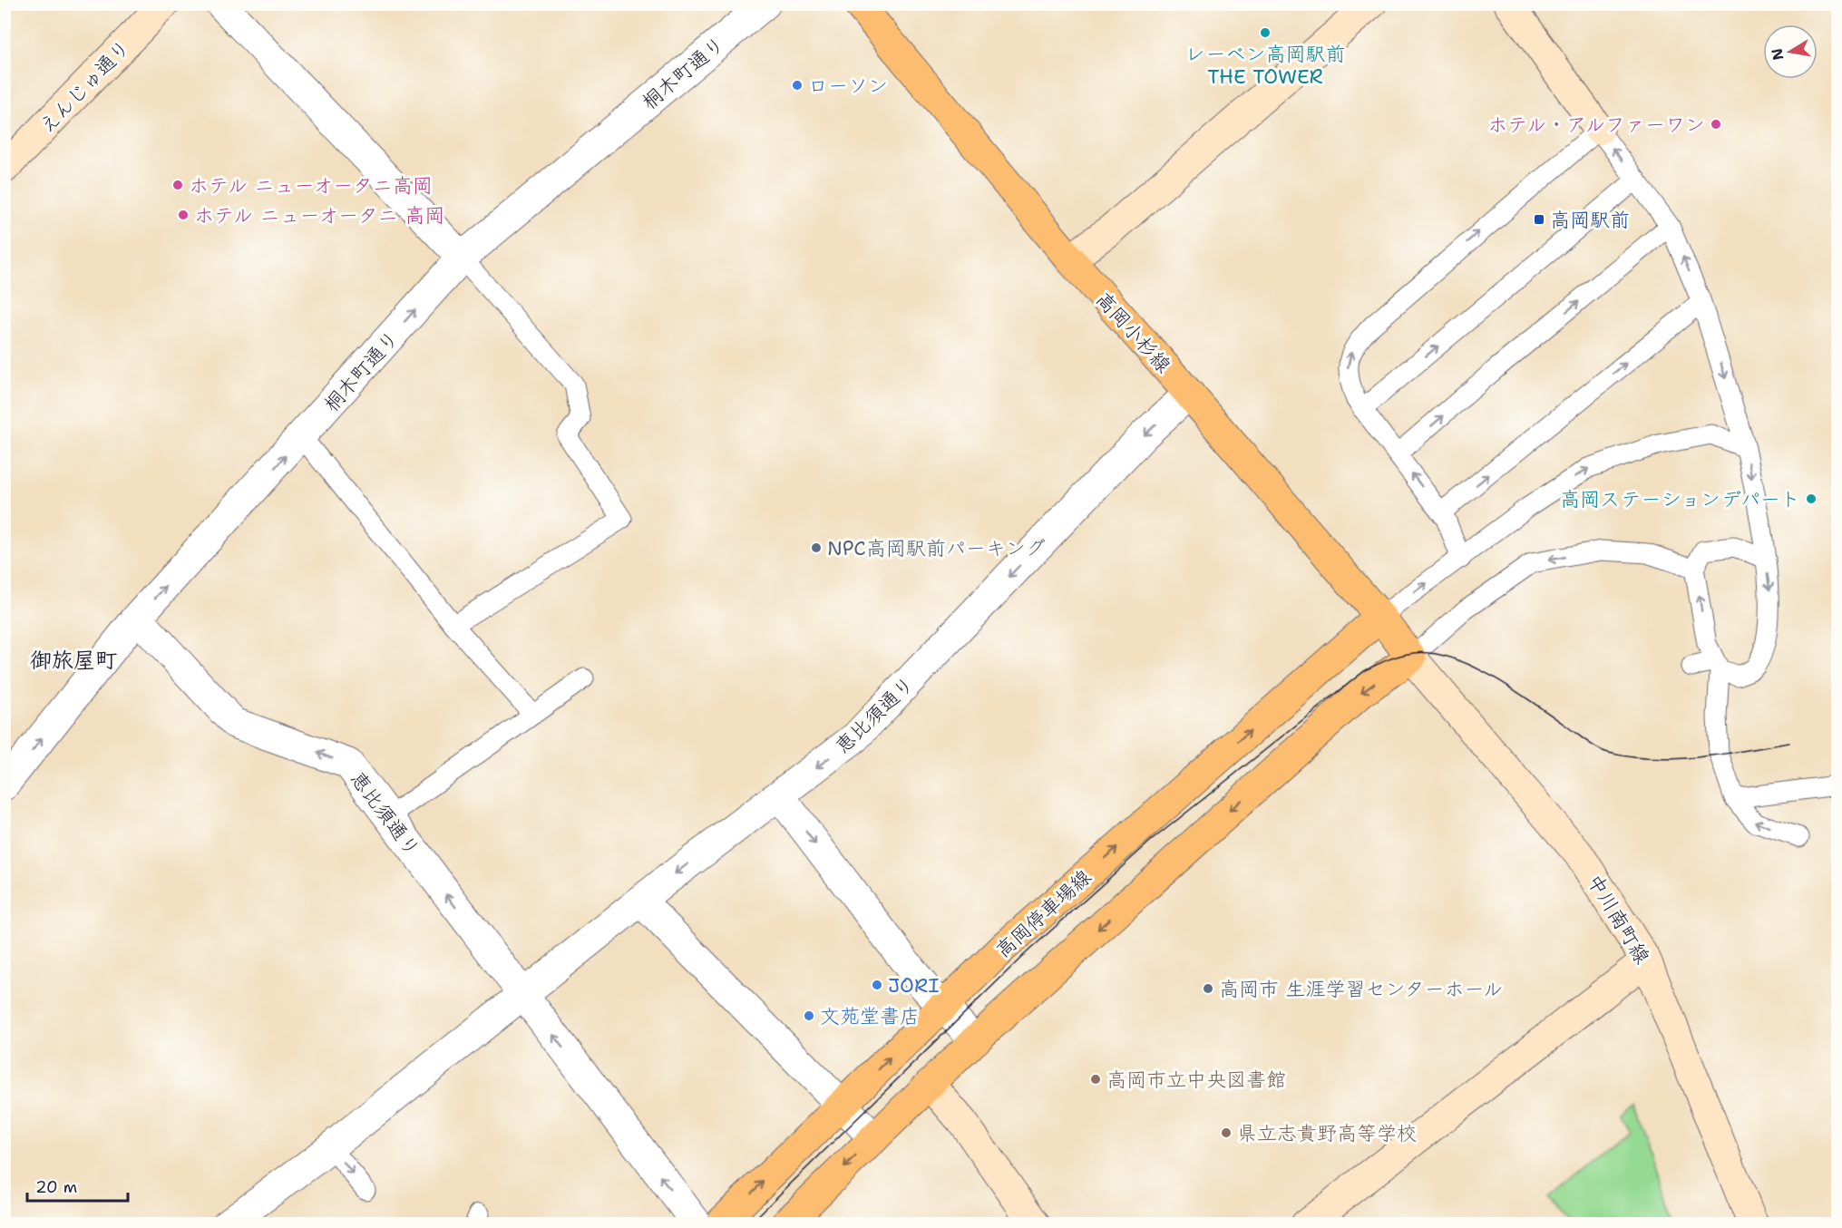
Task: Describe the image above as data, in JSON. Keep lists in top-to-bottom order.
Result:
{
  "streets": {
    "main road": ["高岡小杉線", "高岡停車場線"],
    "street": [
      "桐木町通り",
      "えんじゅ通り",
      "恵比須通り",
      "中川南町線"
    ]
  },
  "crossings": [
    ["桐木町通り", "恵比須通り"],
    ["高岡小杉線", "恵比須通り"],
    ["高岡小杉線", "高岡停車場線"],
    ["高岡小杉線", "中川南町線"]
  ],
  "one_way": ["桐木町通り"],
  "districts": ["御旅屋町"],
  "places": {
    "other": [
      "レーベン高岡駅前 THE TOWER",
      "ローソン",
      "ホテル・アルファーワン",
      "ホテル ニューオータニ高岡",
      "ホテル ニューオータニ 高岡",
      "高岡ステーションデパート",
      "NPC高岡駅前パーキング",
      "JORI",
      "高岡市 生涯学習センターホール",
      "文苑堂書店",
      "高岡市立中央図書館",
      "県立志貴野高等学校"
    ],
    "transit": ["高岡駅前"]
  },
  "scale_bar": "20 m",
  "north": "left"
}
